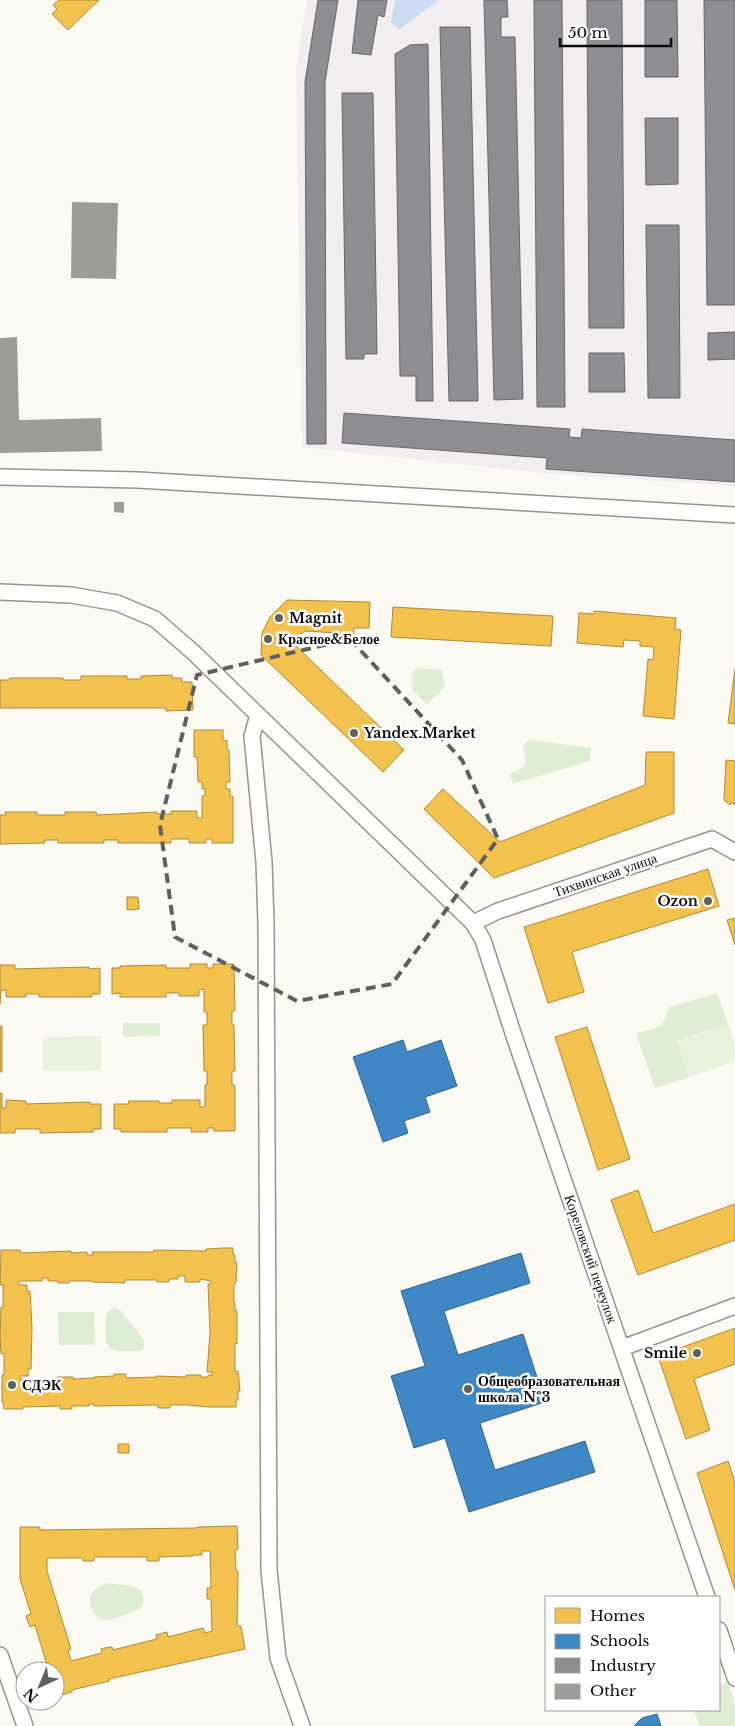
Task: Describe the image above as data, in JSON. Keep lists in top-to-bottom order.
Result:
{
  "streets": {
    "street": ["Тихвинская улица", "Кореловский переулок"]
  },
  "crossings": [
    ["Тихвинская улица", "Кореловский переулок"]
  ],
  "places": [
    "Magnit",
    "Красное&Белое",
    "Yandex.Market",
    "Ozon",
    "Smile",
    "СДЭК",
    "Общеобразовательная школа №3"
  ],
  "legend": [
    "Homes",
    "Schools",
    "Industry",
    "Other"
  ],
  "scale_bar": "50 m",
  "north": "bottom left"
}
